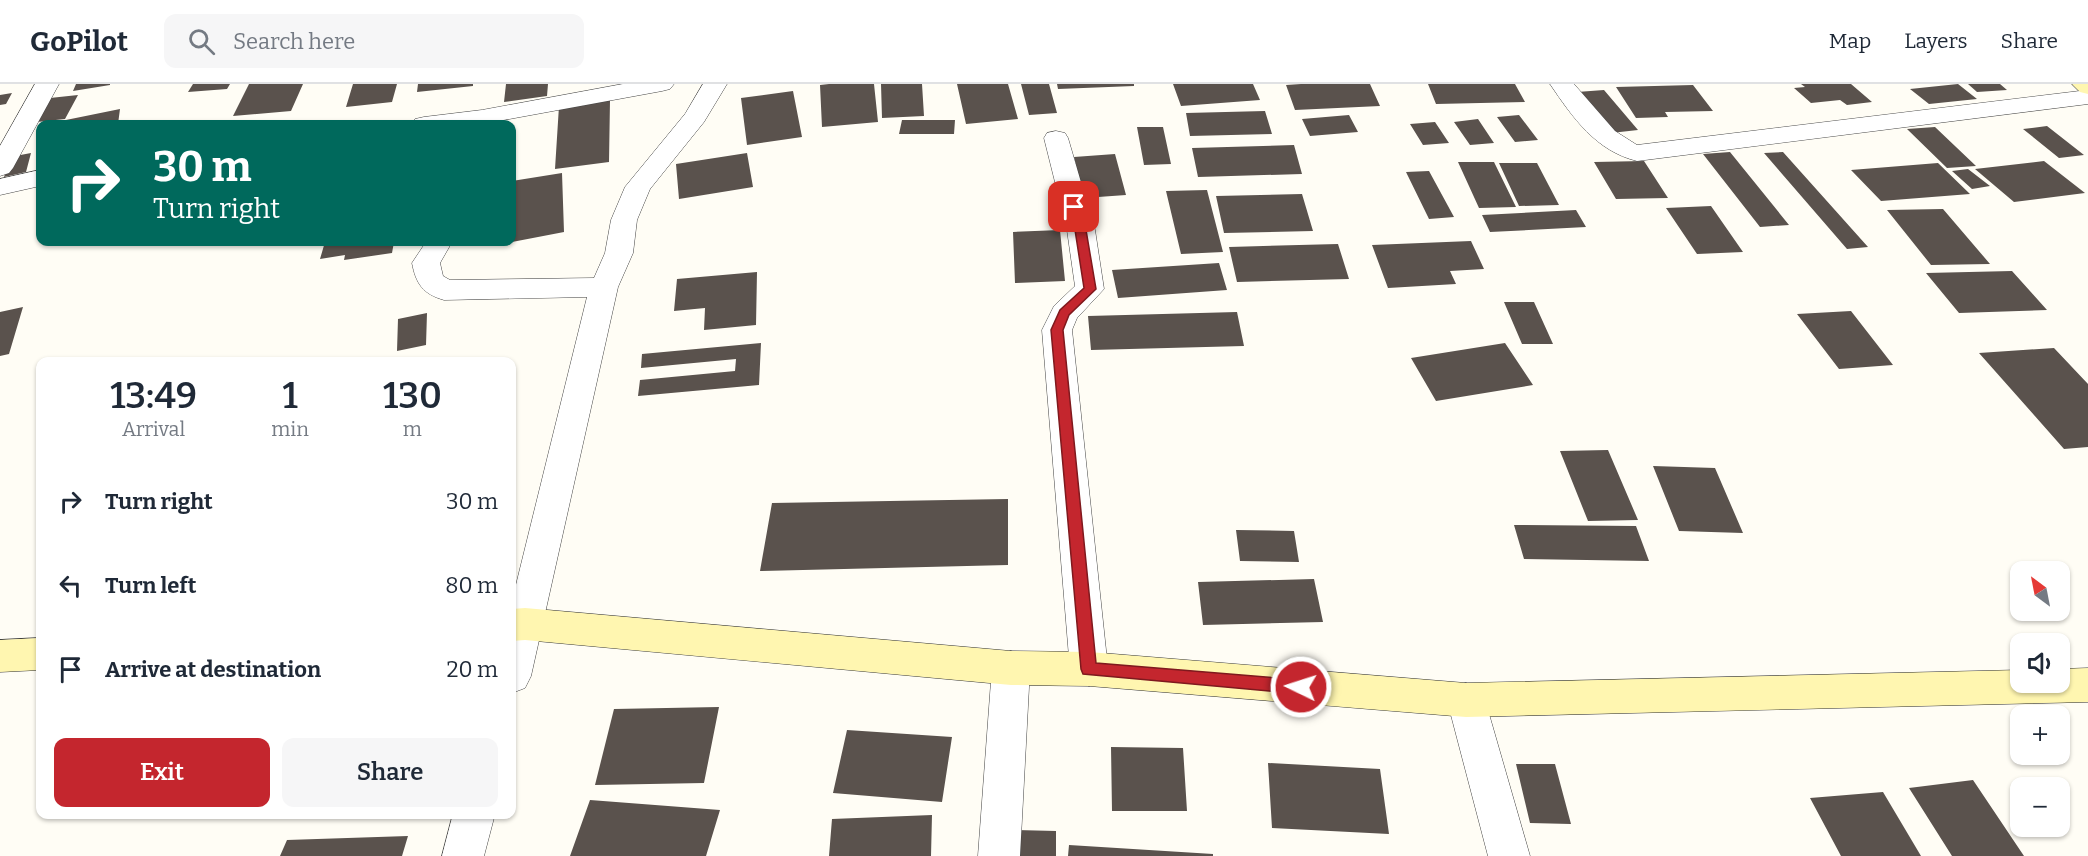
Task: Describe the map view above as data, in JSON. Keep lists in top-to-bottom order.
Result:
{
  "north": "top left",
  "page": {
    "header": "GoPilot",
    "search": "Search here",
    "nav": ["Map", "Layers", "Share"],
    "turn": ["30 m", "Turn right"],
    "eta": [
      "13:49",
      "Arrival",
      "1",
      "min",
      "130",
      "m"
    ],
    "list": [
      {
        "name": "Turn right",
        "value": "30 m"
      },
      {
        "name": "Turn left",
        "value": "80 m"
      },
      {
        "name": "Arrive at destination",
        "value": "20 m"
      }
    ],
    "map_buttons": ["+", "−"],
    "buttons": ["Exit", "Share"]
  }
}
